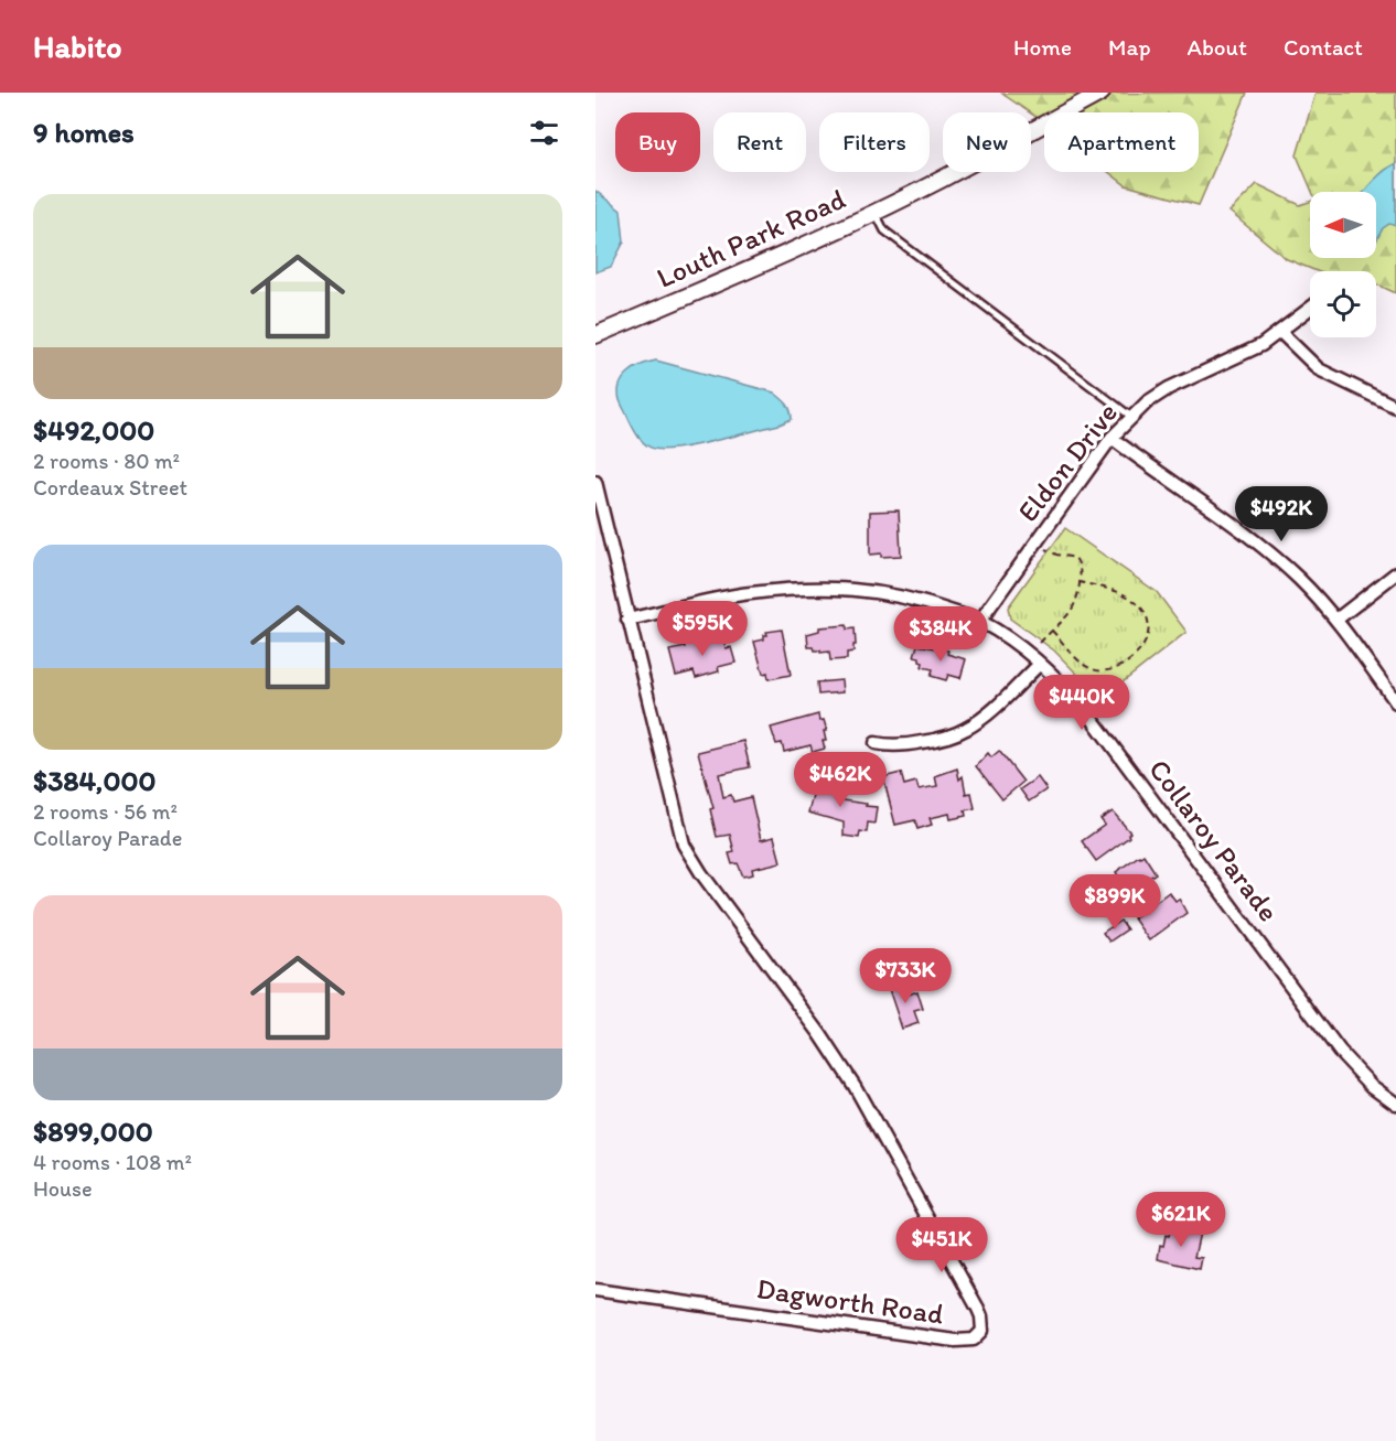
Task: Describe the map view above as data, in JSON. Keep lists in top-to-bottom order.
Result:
{
  "streets": {
    "street": [
      "Louth Park Road",
      "Eldon Drive",
      "Collaroy Parade",
      "Dagworth Road"
    ]
  },
  "crossings": [
    ["Eldon Drive", "Collaroy Parade"],
    ["Collaroy Parade", "Dagworth Road"]
  ],
  "north": "left",
  "page": {
    "header": "Habito",
    "nav": [
      "Home",
      "Map",
      "About",
      "Contact"
    ],
    "heading": "9 homes",
    "chip": [
      "Buy",
      "Rent",
      "Filters",
      "New",
      "Apartment"
    ],
    "list": [
      {
        "name": "$492,000",
        "note": "2 rooms · 80 m² · Cordeaux Street"
      },
      {
        "name": "$384,000",
        "note": "2 rooms · 56 m² · Collaroy Parade"
      },
      {
        "name": "$899,000",
        "note": "4 rooms · 108 m² · House"
      }
    ],
    "price": [
      "$492K",
      "$595K",
      "$384K",
      "$440K",
      "$462K",
      "$899K",
      "$733K",
      "$621K",
      "$451K"
    ]
  }
}
